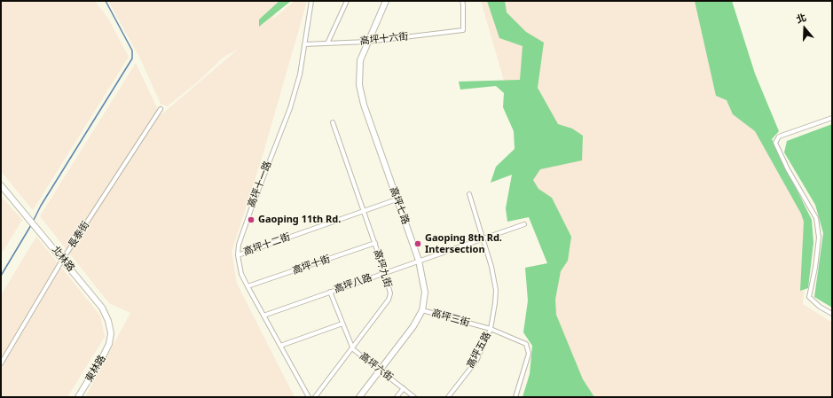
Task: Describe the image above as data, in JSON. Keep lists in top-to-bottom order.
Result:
{
  "streets": {
    "street": [
      "高坪十六街",
      "高坪十一路",
      "高坪七路",
      "長泰街",
      "高坪十二街",
      "北林路",
      "高坪十街",
      "高坪九街",
      "高坪八路",
      "高坪三街",
      "高坪五路",
      "高坪六街",
      "東林路"
    ]
  },
  "crossings": [
    ["高坪十六街", "高坪十一路"],
    ["高坪十六街", "高坪七路"],
    ["高坪十一路", "高坪十二街"],
    ["高坪十一路", "高坪十街"],
    ["高坪十一路", "高坪八路"],
    ["高坪七路", "高坪十二街"],
    ["高坪七路", "高坪八路"],
    ["高坪七路", "高坪三街"],
    ["高坪七路", "高坪六街"],
    ["長泰街", "北林路"],
    ["高坪十二街", "高坪九街"],
    ["北林路", "東林路"],
    ["高坪十街", "高坪九街"],
    ["高坪九街", "高坪八路"],
    ["高坪九街", "高坪六街"],
    ["高坪八路", "高坪五路"],
    ["高坪八路", "高坪六街"],
    ["高坪三街", "高坪五路"]
  ],
  "places": ["Gaoping 11th Rd.", "Gaoping 8th Rd. Intersection"],
  "north": "top"
}
